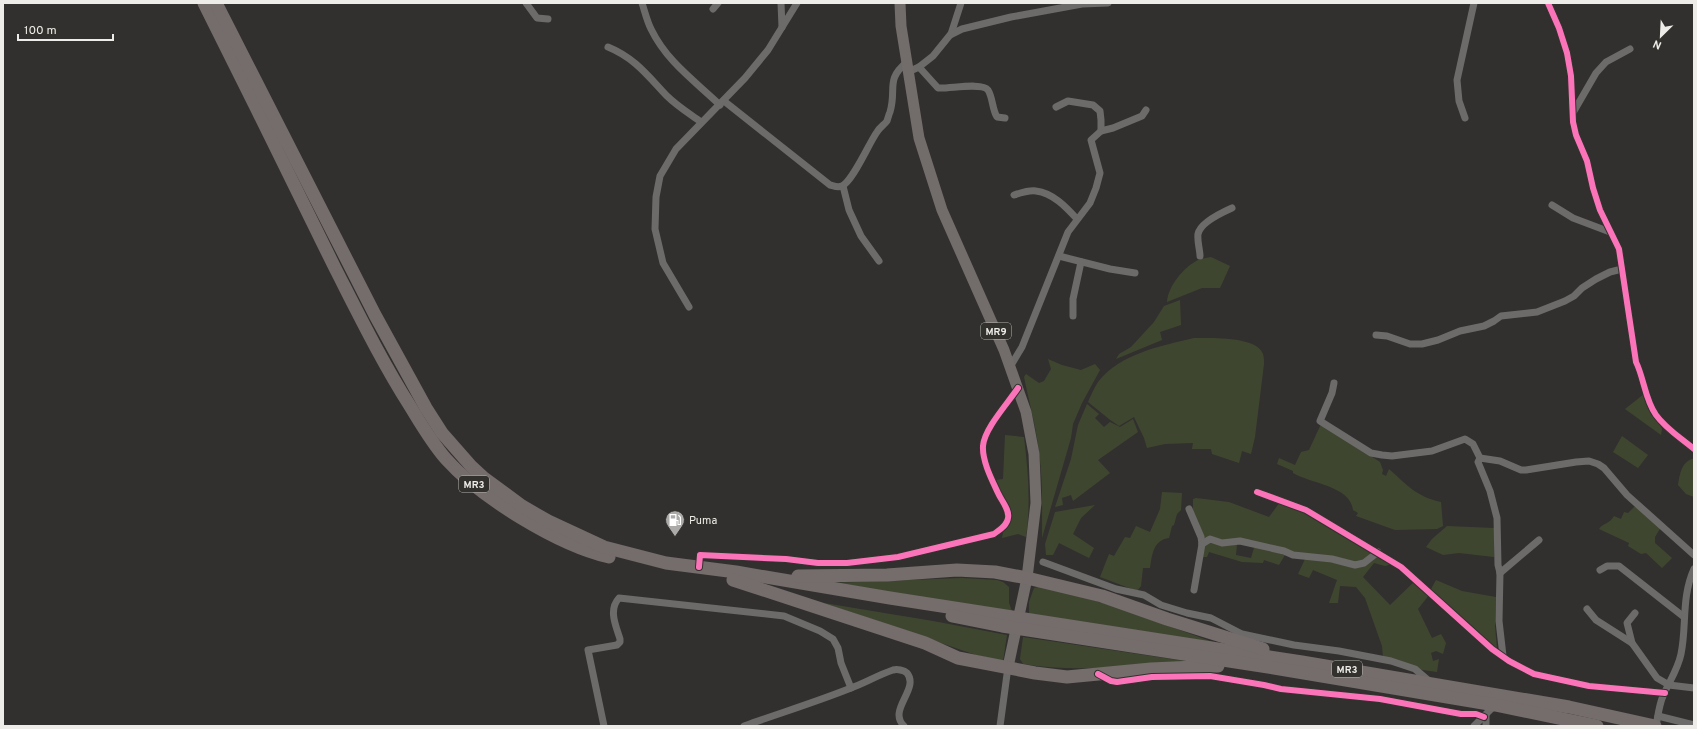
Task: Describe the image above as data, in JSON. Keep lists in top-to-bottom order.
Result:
{
  "streets": {
    "highway": ["MR3"],
    "main road": ["MR9"]
  },
  "places": {
    "fuel station": ["Puma"]
  },
  "scale_bar": "100 m",
  "north": "bottom left"
}
